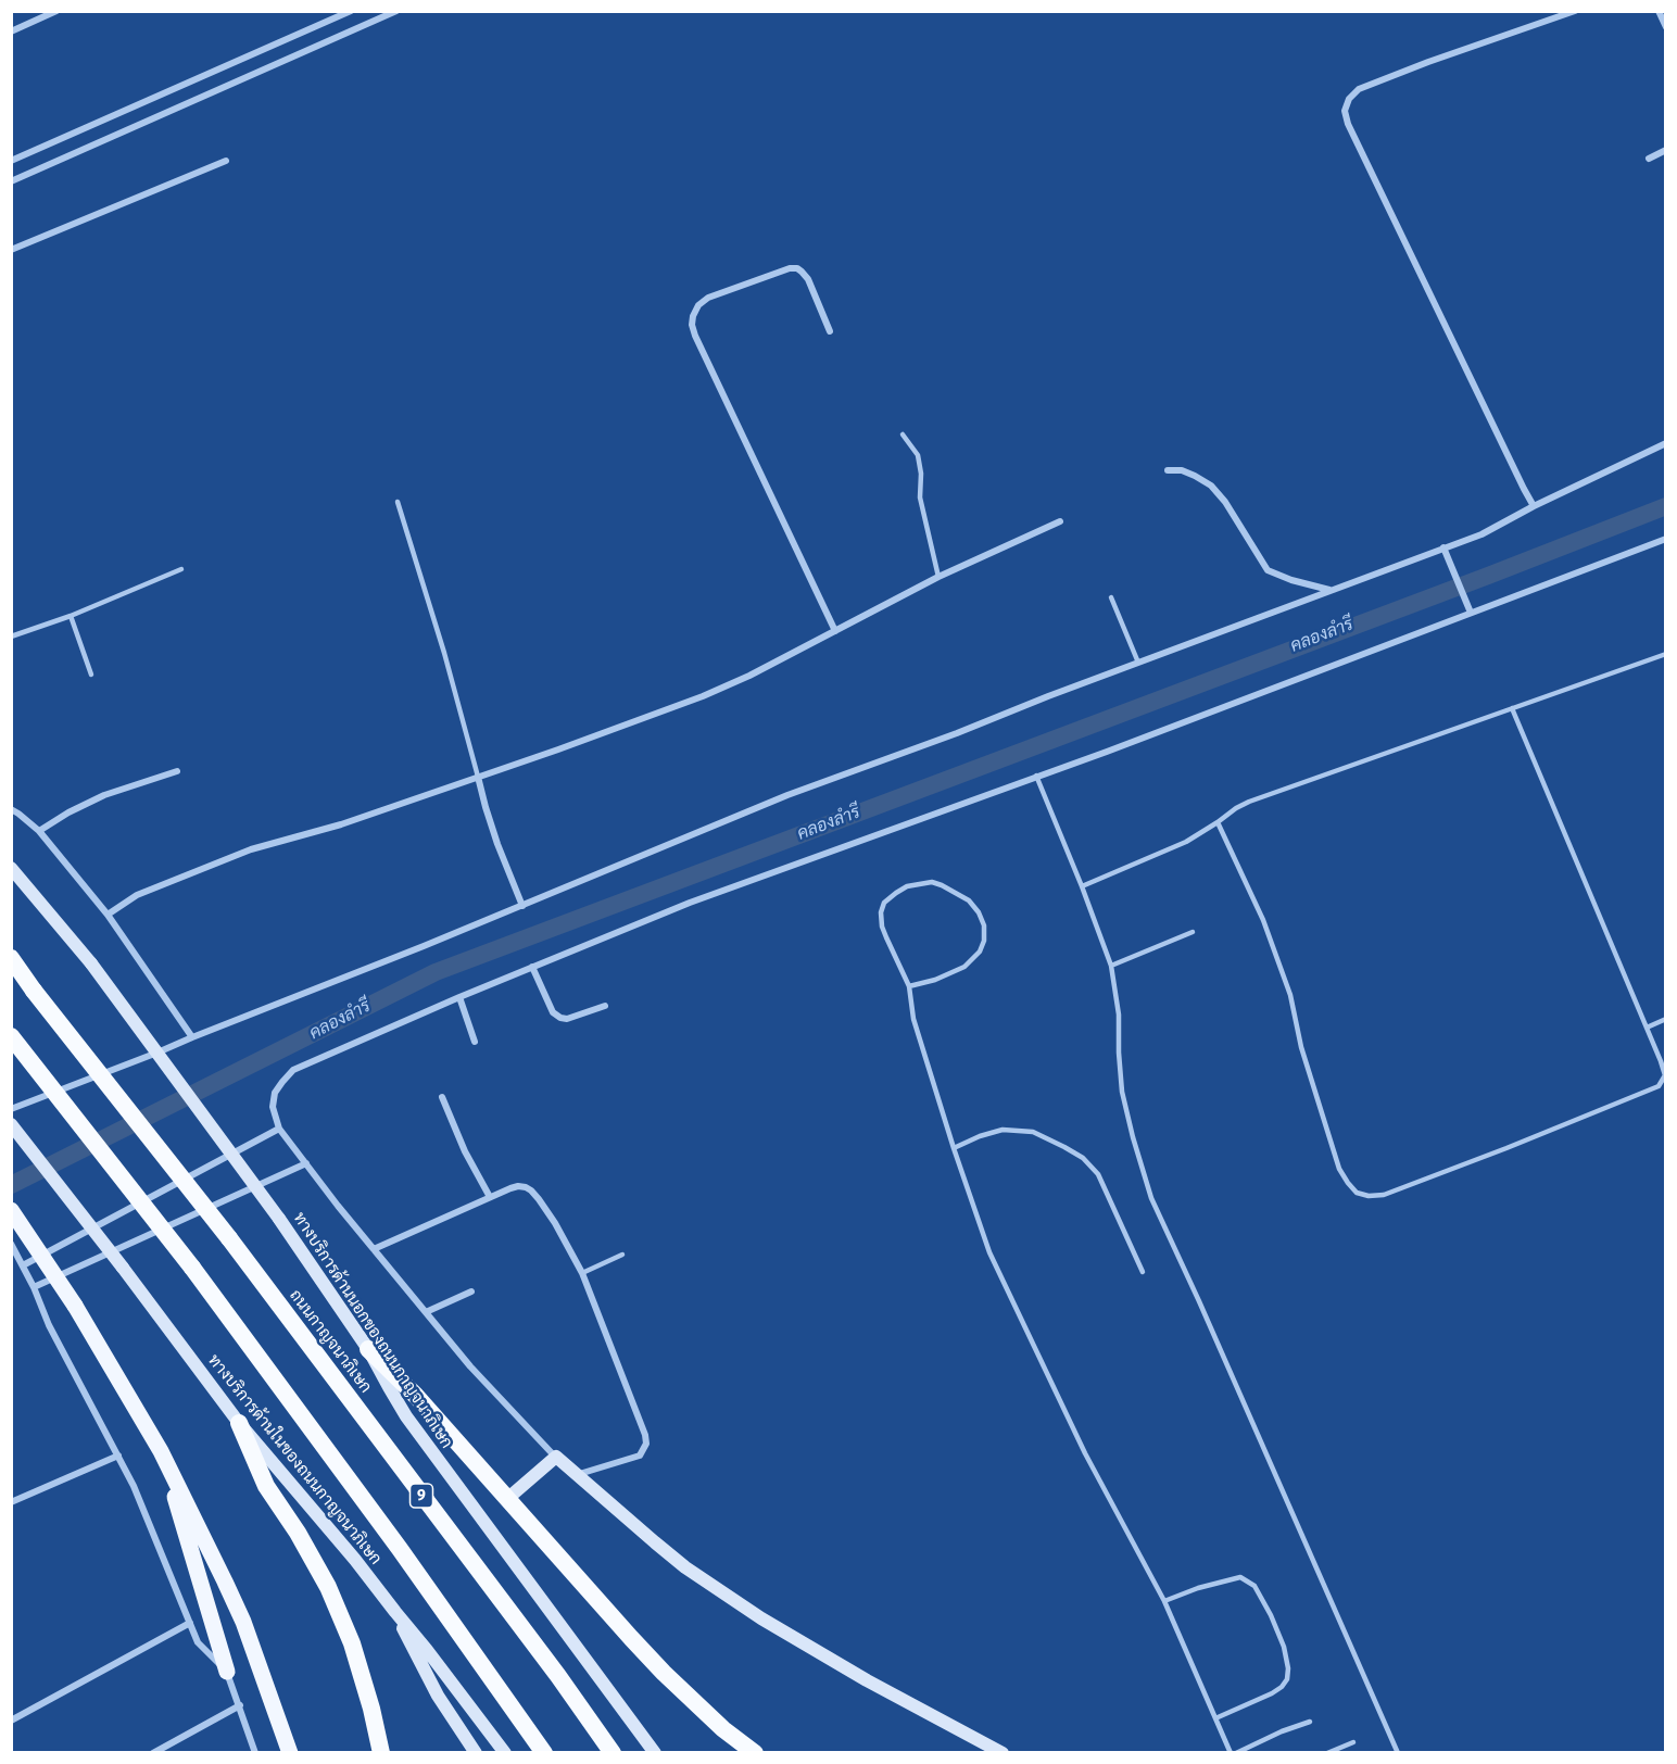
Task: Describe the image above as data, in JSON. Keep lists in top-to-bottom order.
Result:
{
  "streets": {
    "highway": ["ถนนกาญจนาภิเษก", "9"],
    "main road": ["ทางบริการด้านนอกของถนนกาญจนาภิเษก", "ทางบริการด้านในของถนนกาญจนาภิเษก"]
  },
  "water": ["คลองลำรี"]
}
